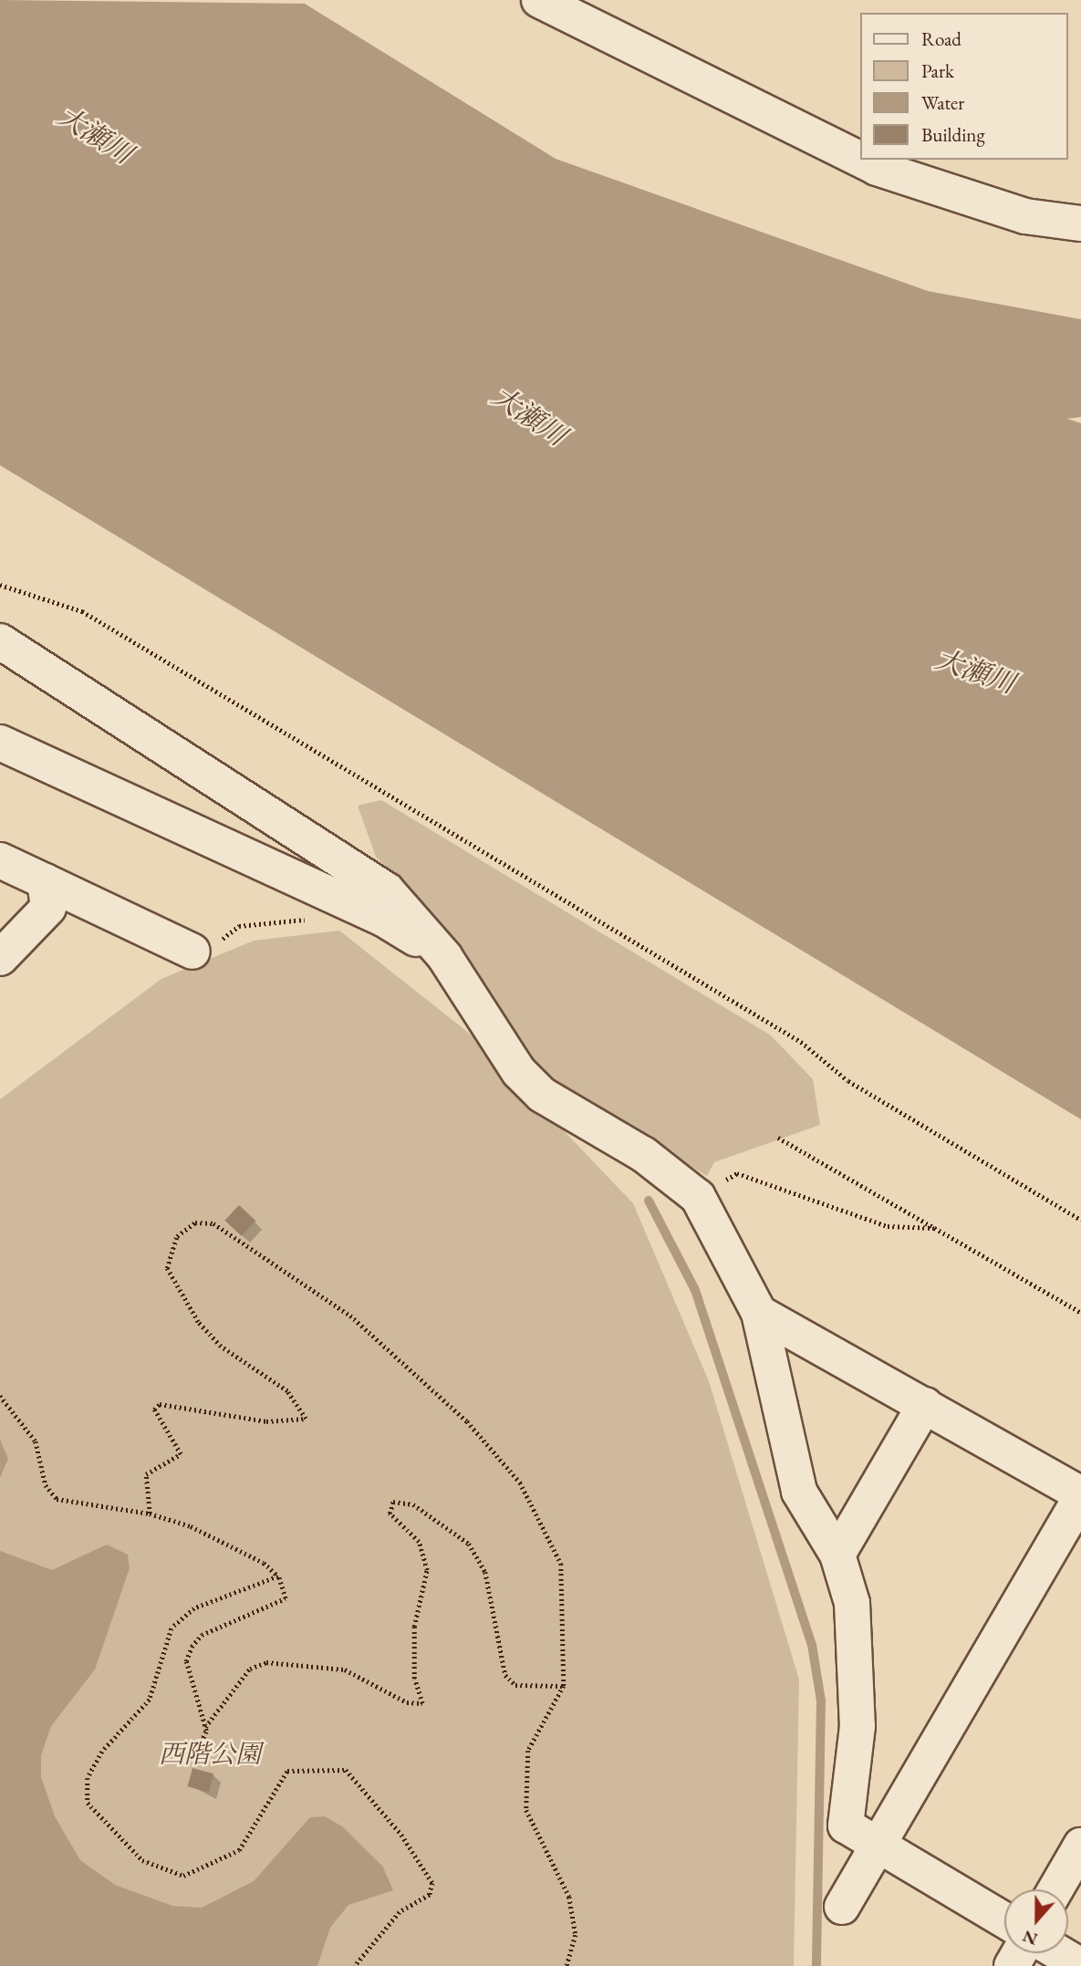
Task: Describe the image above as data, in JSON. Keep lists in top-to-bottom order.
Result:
{
  "water": ["大瀬川"],
  "parks": ["西階公園"],
  "legend": [
    "Road",
    "Park",
    "Water",
    "Building"
  ],
  "north": "bottom"
}
